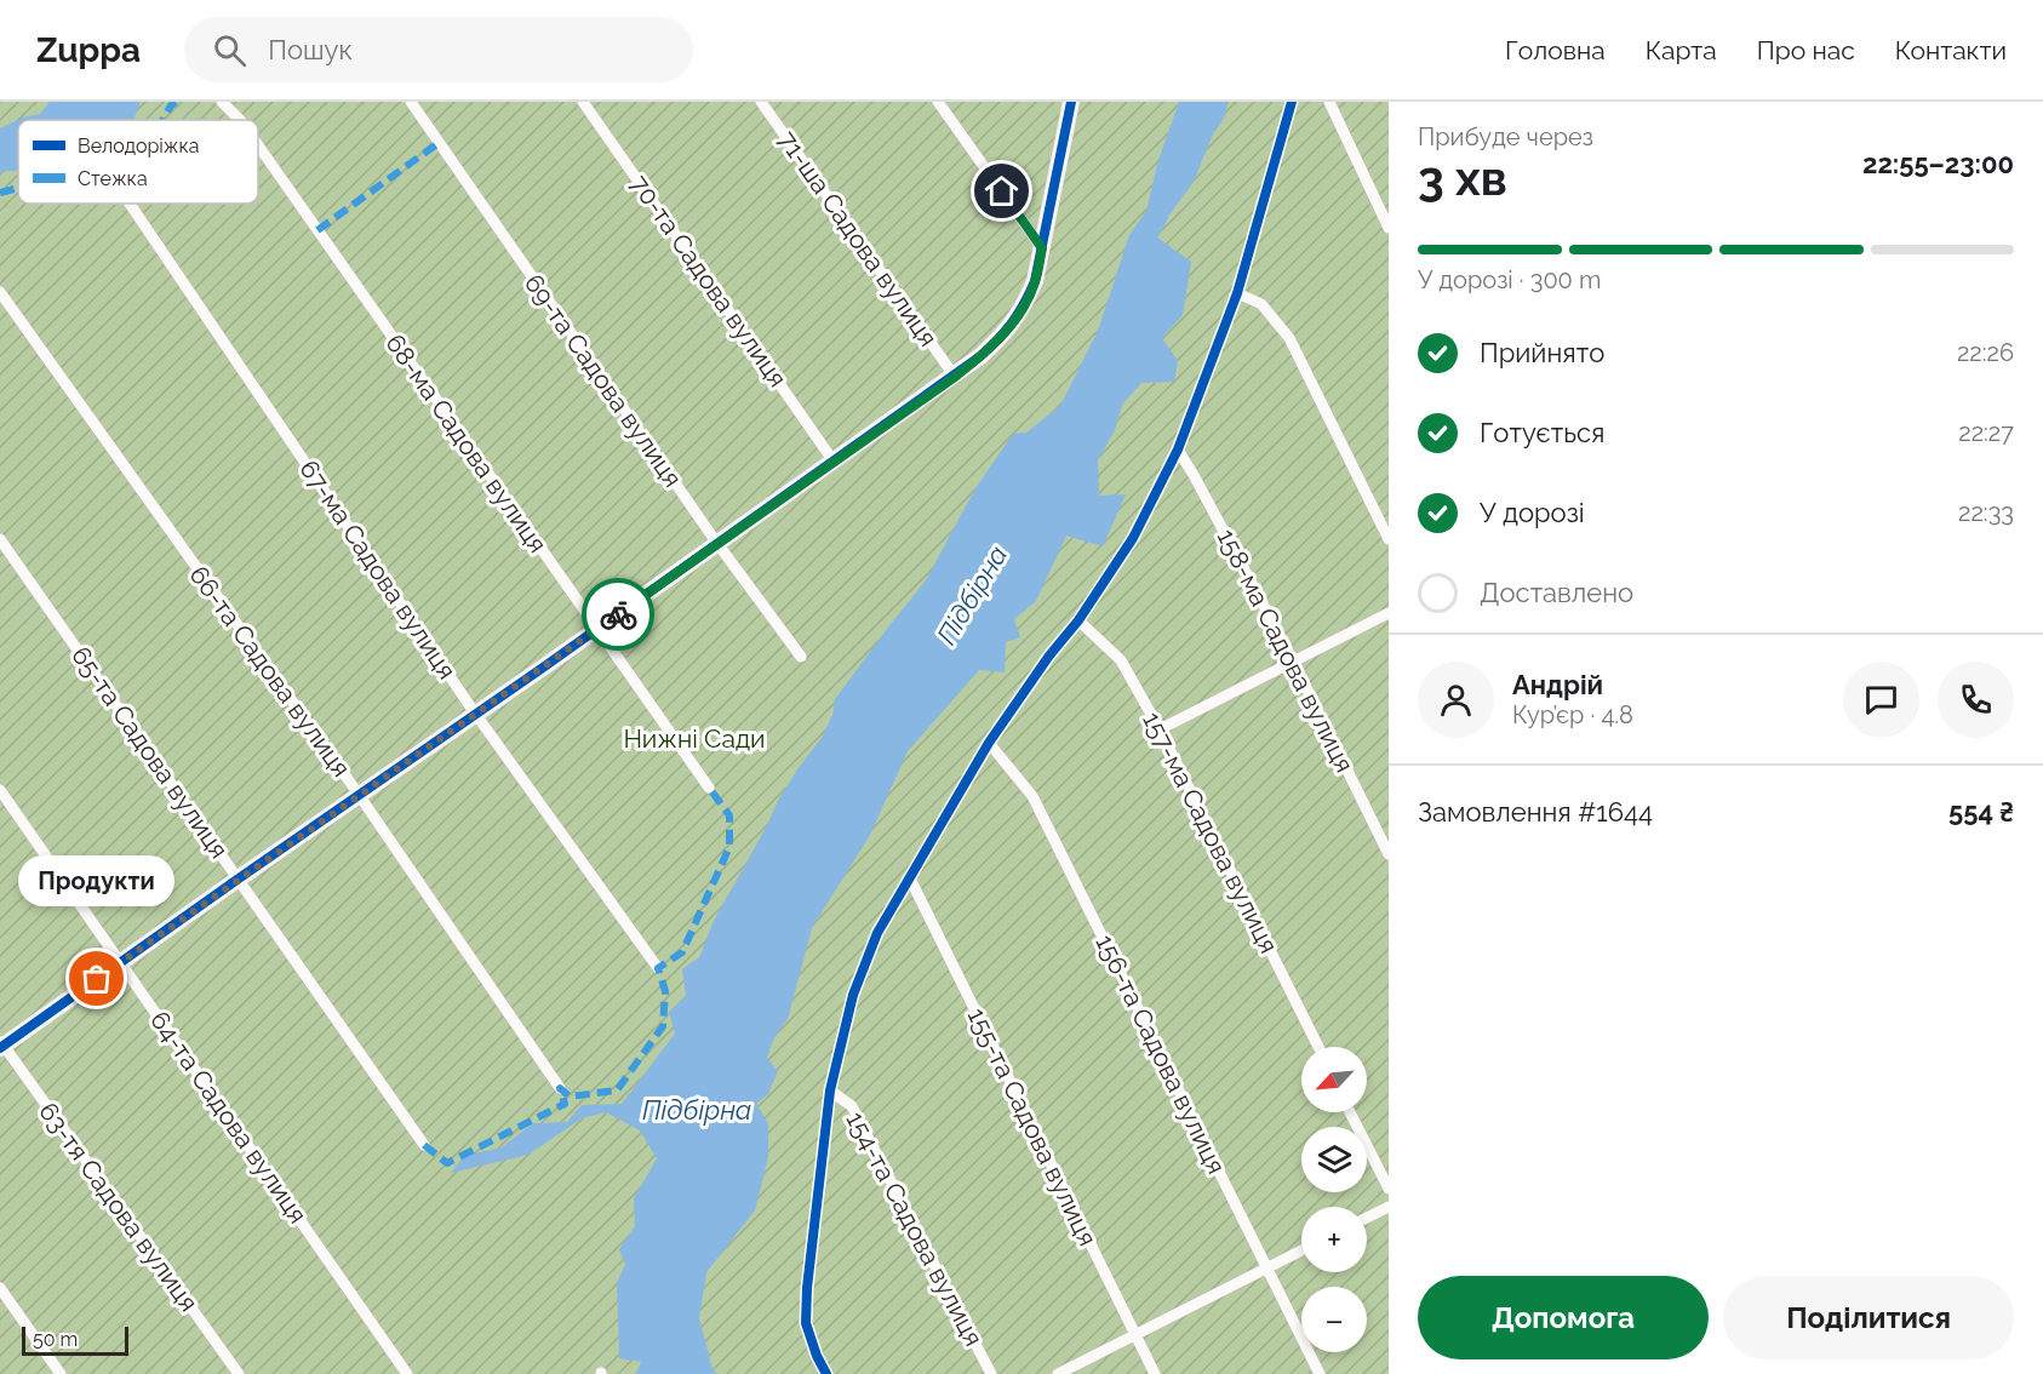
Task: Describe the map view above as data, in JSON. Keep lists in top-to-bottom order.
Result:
{
  "streets": {
    "street": [
      "71-ша Садова вулиця",
      "70-та Садова вулиця",
      "69-та Садова вулиця",
      "68-ма Садова вулиця",
      "67-ма Садова вулиця",
      "158-ма Садова вулиця",
      "66-та Садова вулиця",
      "65-та Садова вулиця",
      "157-ма Садова вулиця",
      "156-та Садова вулиця",
      "64-та Садова вулиця",
      "155-та Садова вулиця",
      "63-тя Садова вулиця",
      "154-та Садова вулиця"
    ]
  },
  "water": ["Підбірна"],
  "parks": ["Нижні Сади"],
  "places": ["Продукти"],
  "legend": ["Велодоріжка", "Стежка"],
  "scale_bar": "50 m",
  "north": "bottom left",
  "page": {
    "header": "Zuppa",
    "search": "Пошук",
    "nav": [
      "Головна",
      "Карта",
      "Про нас",
      "Контакти"
    ],
    "heading": ["3 хв", "Прибуде через", "22:55–23:00"],
    "panel": [
      "Андрій",
      "Кур’єр · 4.8",
      "Замовлення #1644",
      "554 ₴"
    ],
    "bar": "У дорозі · 300 m",
    "list": [
      ["Прийнято", "22:26"],
      ["Готується", "22:27"],
      ["У дорозі", "22:33"],
      "Доставлено"
    ],
    "bubble": "Продукти",
    "map_buttons": ["+", "−"],
    "buttons": ["Допомога", "Поділитися"],
    "scale": "50 m"
  }
}
